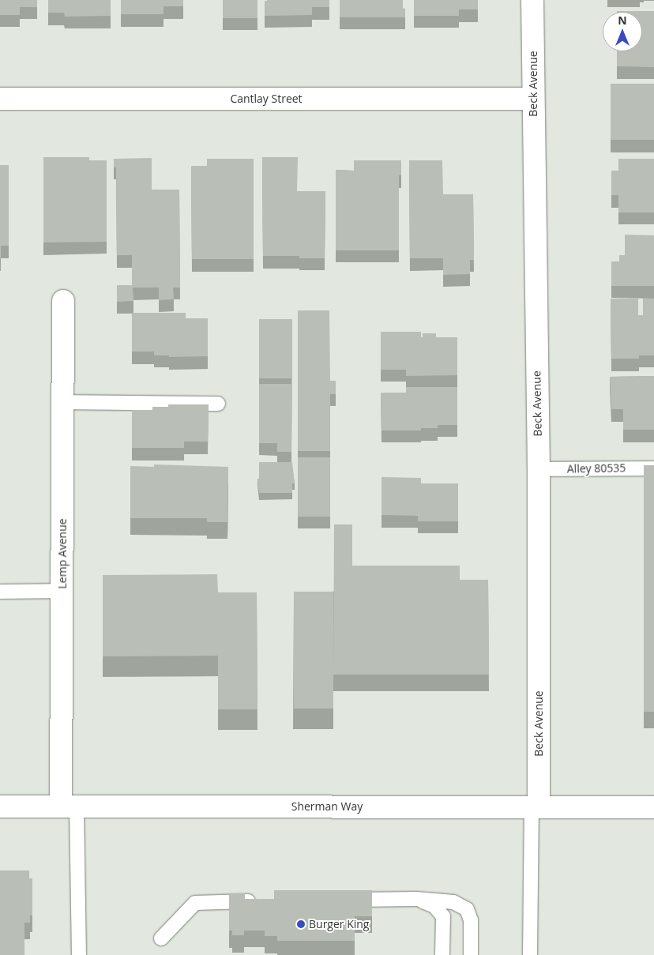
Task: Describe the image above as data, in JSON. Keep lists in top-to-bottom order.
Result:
{
  "streets": {
    "street": [
      "Beck Avenue",
      "Cantlay Street",
      "Lemp Avenue",
      "Sherman Way"
    ],
    "lane": ["Alley 80535"]
  },
  "crossings": [
    ["Beck Avenue", "Cantlay Street"],
    ["Beck Avenue", "Alley 80535"],
    ["Beck Avenue", "Sherman Way"],
    ["Lemp Avenue", "Sherman Way"]
  ],
  "places": ["Burger King"],
  "north": "top"
}
